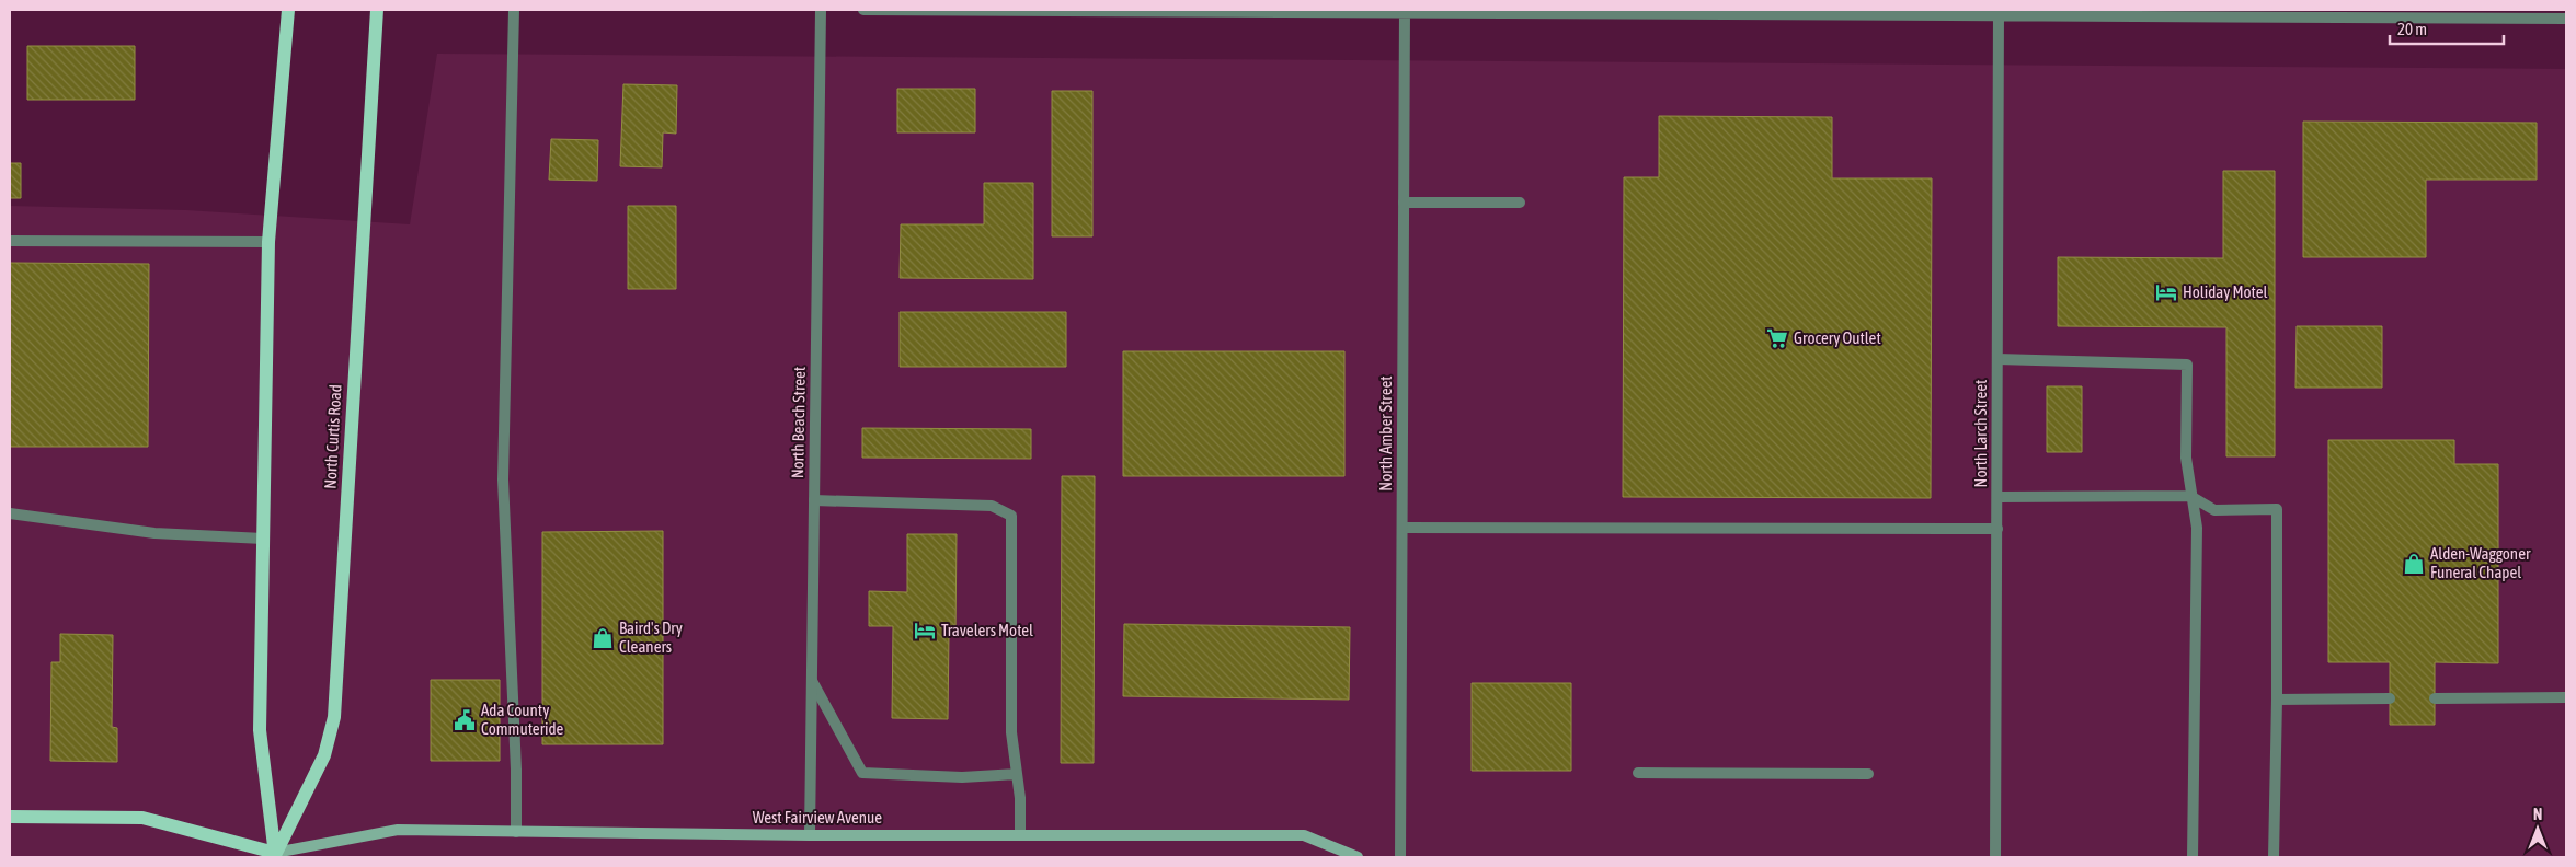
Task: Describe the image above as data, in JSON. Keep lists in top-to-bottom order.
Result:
{
  "streets": {
    "main road": ["North Curtis Road", "West Fairview Avenue"],
    "street": ["North Beach Street", "North Amber Street", "North Larch Street"]
  },
  "crossings": [
    ["North Beach Street", "West Fairview Avenue"],
    ["North Curtis Road", "West Fairview Avenue"]
  ],
  "places": {
    "hotel": ["Holiday Motel", "Travelers Motel"],
    "supermarket": ["Grocery Outlet"],
    "shop": ["Alden-Waggoner Funeral Chapel", "Baird's Dry Cleaners"],
    "public building": ["Ada County Commuteride"]
  },
  "scale_bar": "20 m",
  "north": "top"
}
